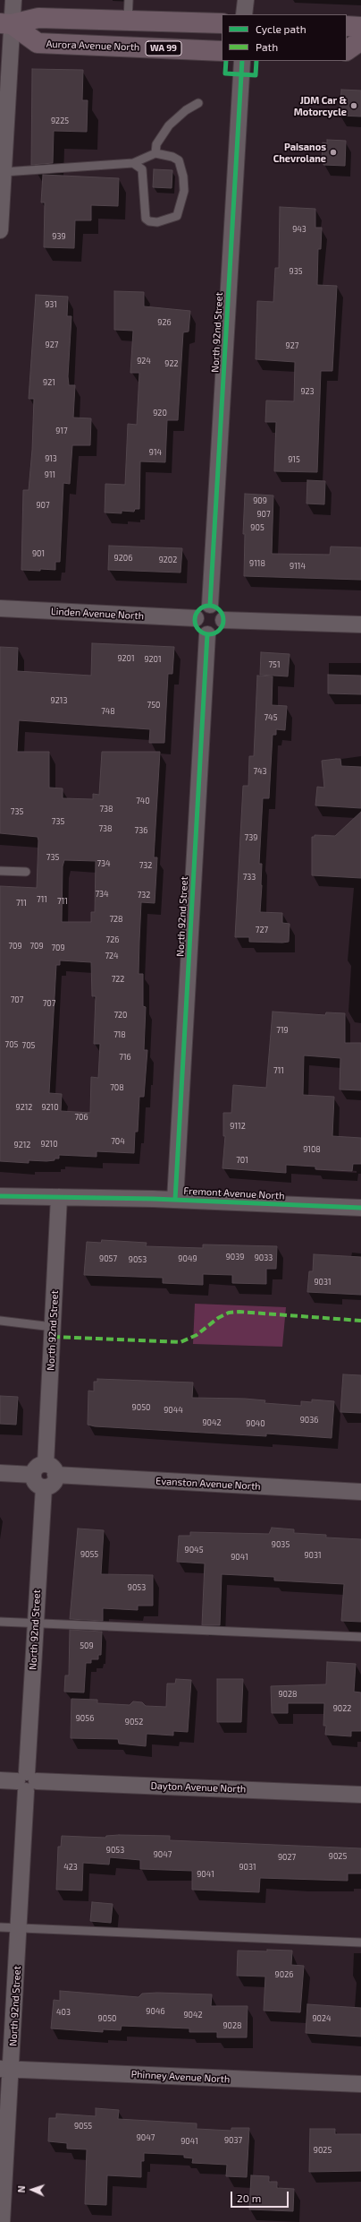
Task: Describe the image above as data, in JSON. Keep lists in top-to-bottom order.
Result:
{
  "streets": {
    "highway": ["Aurora Avenue North", "WA 99"],
    "street": [
      "North 92nd Street",
      "Linden Avenue North",
      "Fremont Avenue North",
      "Evanston Avenue North",
      "Dayton Avenue North",
      "Phinney Avenue North"
    ]
  },
  "crossings": [
    ["North 92nd Street", "Linden Avenue North"],
    ["North 92nd Street", "Fremont Avenue North"],
    ["North 92nd Street", "Evanston Avenue North"],
    ["North 92nd Street", "Dayton Avenue North"],
    ["North 92nd Street", "Phinney Avenue North"]
  ],
  "places": ["JDM Car & Motorcycle", "Paisanos Chevrolane"],
  "house_numbers": [
    "9225",
    "943",
    "939",
    "935",
    "931",
    "926",
    "927",
    "927",
    "924",
    "922",
    "921",
    "923",
    "920",
    "917",
    "914",
    "913",
    "915",
    "911",
    "909",
    "907",
    "907",
    "905",
    "901",
    "9206",
    "9202",
    "9118",
    "9114",
    "9201",
    "9201",
    "751",
    "9213",
    "750",
    "748",
    "745",
    "743",
    "740",
    "738",
    "735",
    "735",
    "738",
    "736",
    "739",
    "735",
    "734",
    "732",
    "733",
    "734",
    "732",
    "711",
    "711",
    "711",
    "728",
    "727",
    "726",
    "709",
    "709",
    "709",
    "724",
    "722",
    "707",
    "707",
    "720",
    "719",
    "718",
    "705",
    "705",
    "716",
    "711",
    "708",
    "9212",
    "9210",
    "706",
    "9112",
    "704",
    "9210",
    "9212",
    "9108",
    "701",
    "9039",
    "9033",
    "9057",
    "9049",
    "9053",
    "9031",
    "9050",
    "9044",
    "9036",
    "9042",
    "9040",
    "9035",
    "9045",
    "9055",
    "9031",
    "9041",
    "9053",
    "509",
    "9028",
    "9022",
    "9056",
    "9052",
    "9053",
    "9047",
    "9025",
    "9027",
    "423",
    "9031",
    "9041",
    "9026",
    "9046",
    "403",
    "9042",
    "9050",
    "9024",
    "9028",
    "9055",
    "9047",
    "9037",
    "9041",
    "9025"
  ],
  "legend": ["Cycle path", "Path"],
  "scale_bar": "20 m",
  "north": "left"
}
